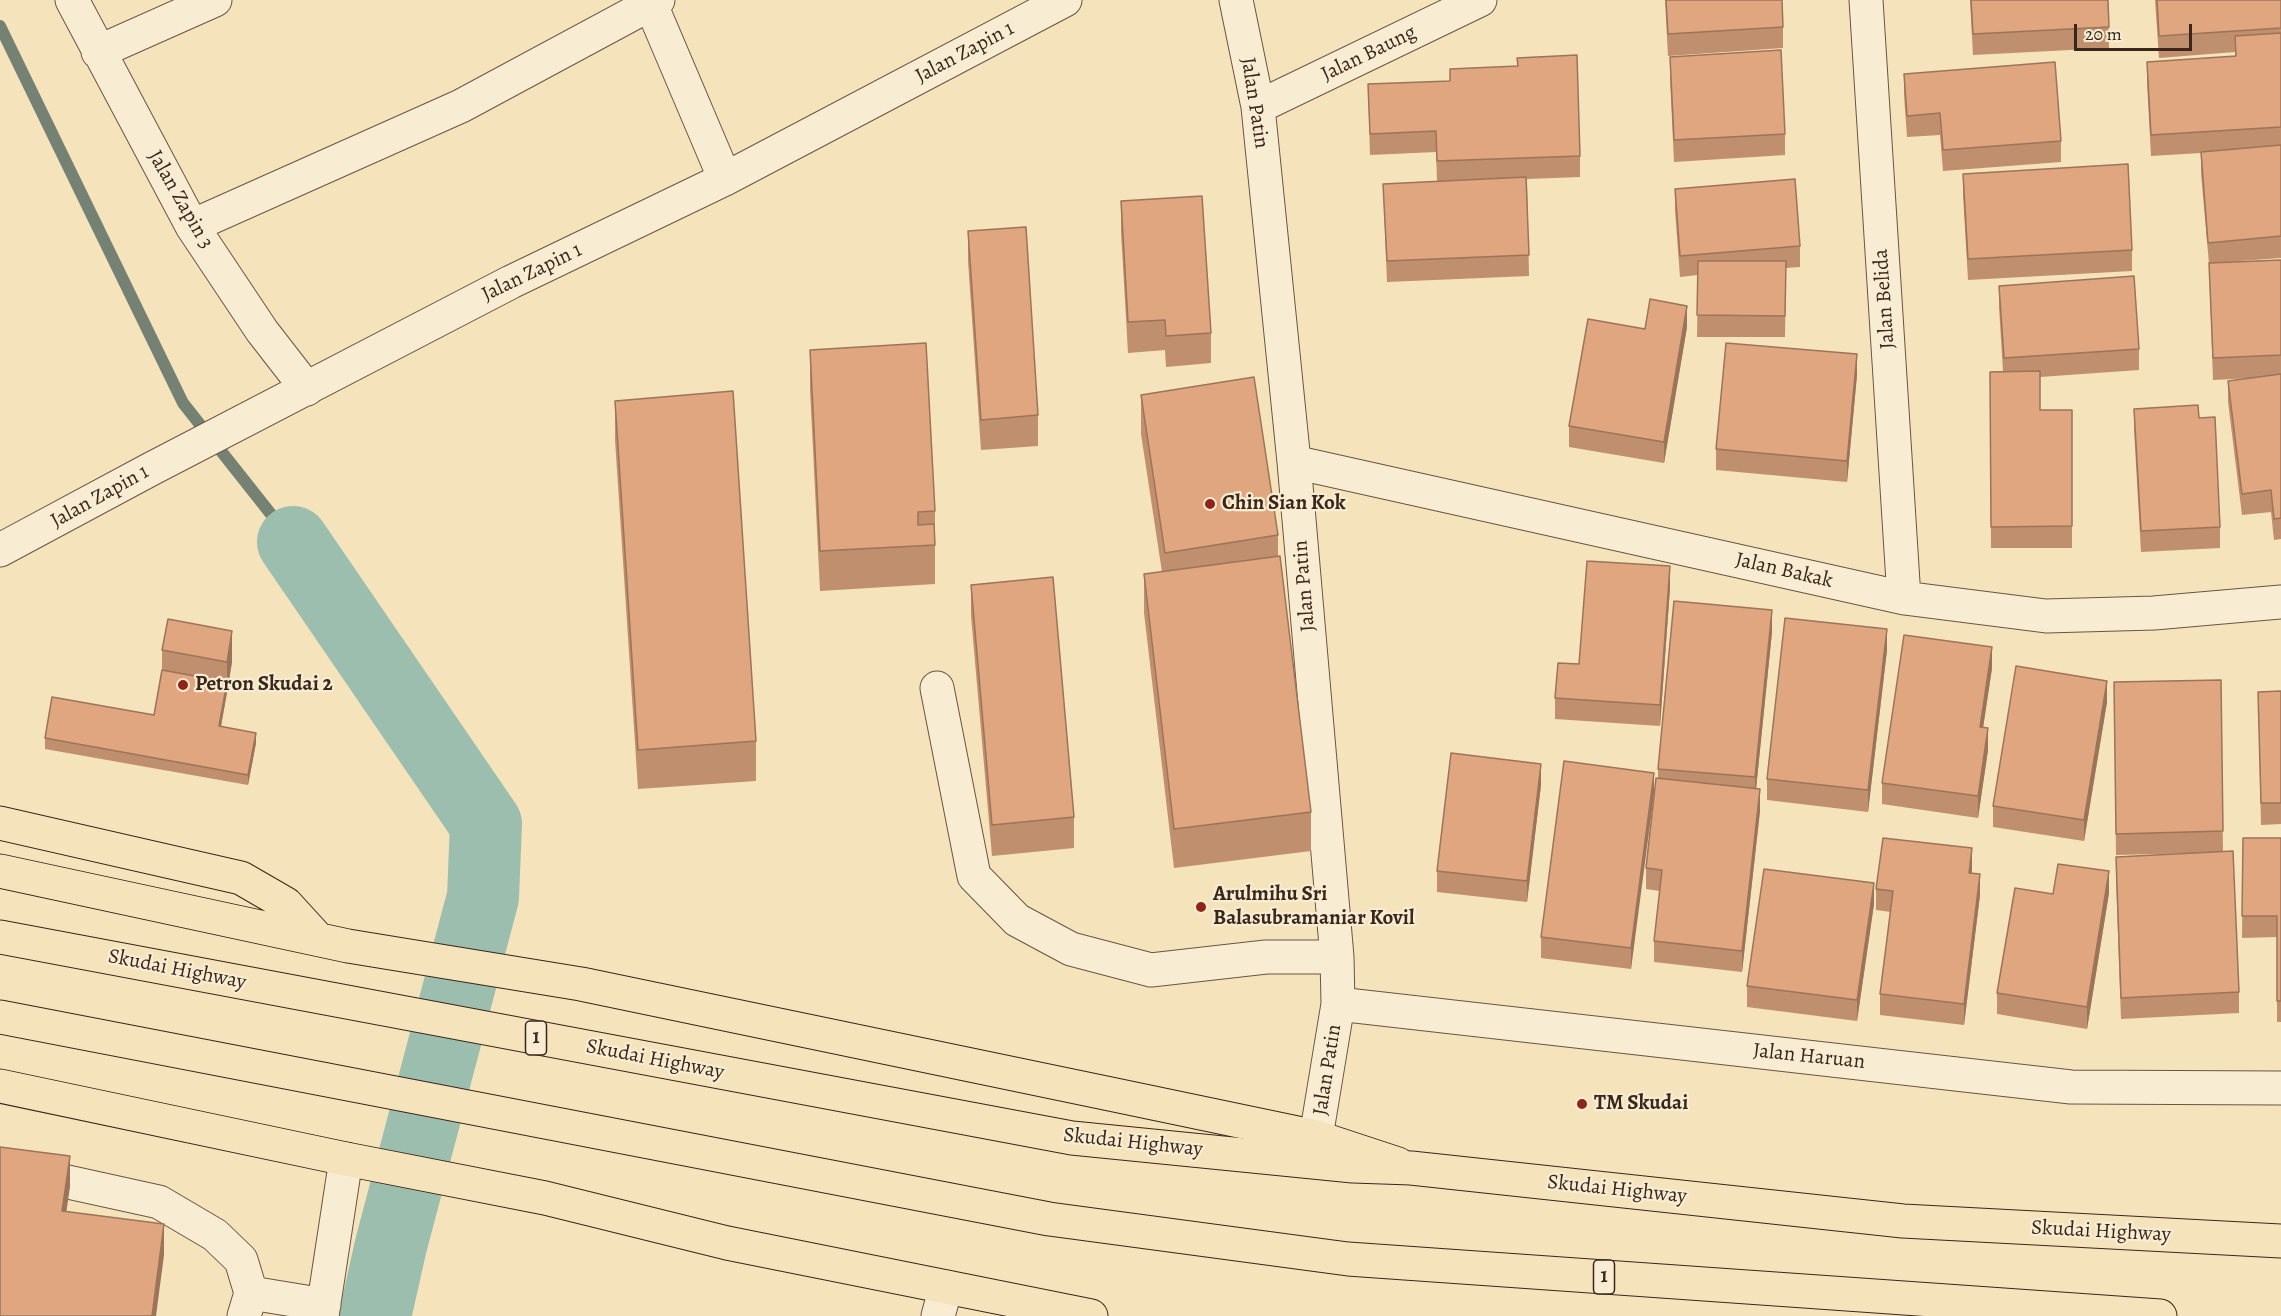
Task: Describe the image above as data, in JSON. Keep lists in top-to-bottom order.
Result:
{
  "streets": {
    "main road": ["Skudai Highway", "1"],
    "street": [
      "Jalan Zapin 1",
      "Jalan Baung",
      "Jalan Patin",
      "Jalan Zapin 3",
      "Jalan Belida",
      "Jalan Bakak",
      "Jalan Haruan"
    ]
  },
  "crossings": [
    ["Jalan Zapin 1", "Jalan Zapin 3"],
    ["Jalan Baung", "Jalan Patin"],
    ["Jalan Patin", "Jalan Bakak"],
    ["Jalan Patin", "Jalan Haruan"],
    ["Jalan Belida", "Jalan Bakak"]
  ],
  "places": [
    "Chin Sian Kok",
    "Petron Skudai 2",
    "Arulmihu Sri Balasubramaniar Kovil",
    "TM Skudai"
  ],
  "scale_bar": "20 m"
}
